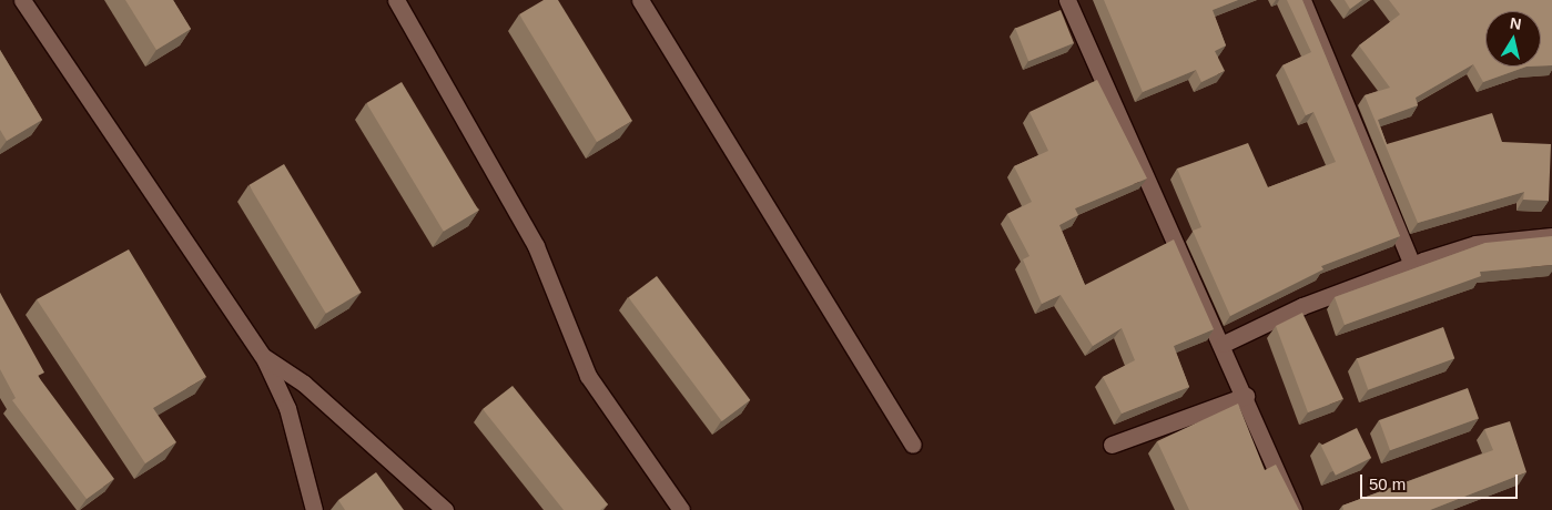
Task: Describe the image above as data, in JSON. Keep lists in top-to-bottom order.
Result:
{
  "scale_bar": "50 m",
  "north": "top"
}
